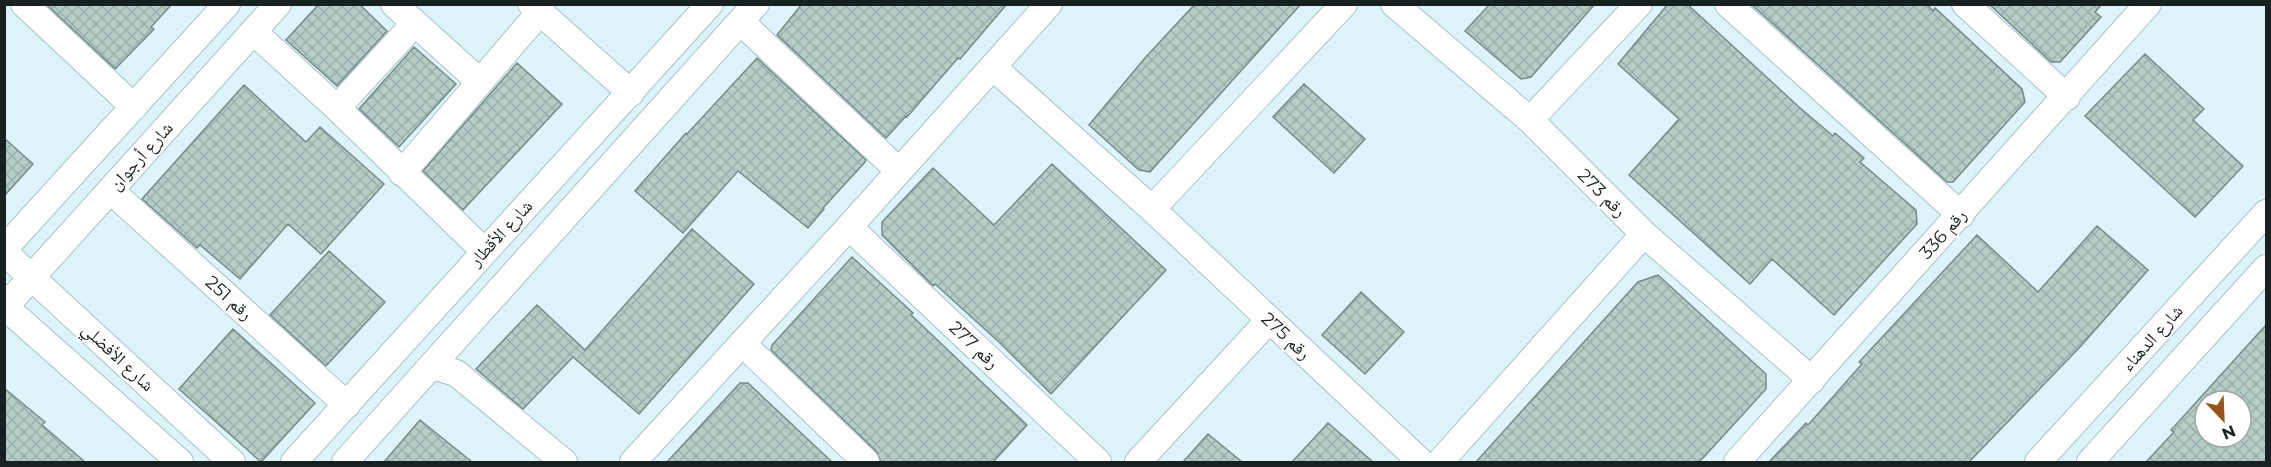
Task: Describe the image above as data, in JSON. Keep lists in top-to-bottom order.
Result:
{
  "streets": {
    "street": [
      "شارع أرجوان",
      "رقم 273",
      "شارع الأقطار",
      "رقم 336",
      "رقم 251",
      "رقم 275",
      "شارع الدهناء",
      "رقم 277",
      "شارع الأفضلي"
    ]
  },
  "crossings": [
    ["شارع أرجوان", "رقم 251"],
    ["شارع أرجوان", "شارع الأفضلي"],
    ["رقم 273", "رقم 336"],
    ["شارع الأقطار", "رقم 251"]
  ],
  "north": "bottom right"
}
